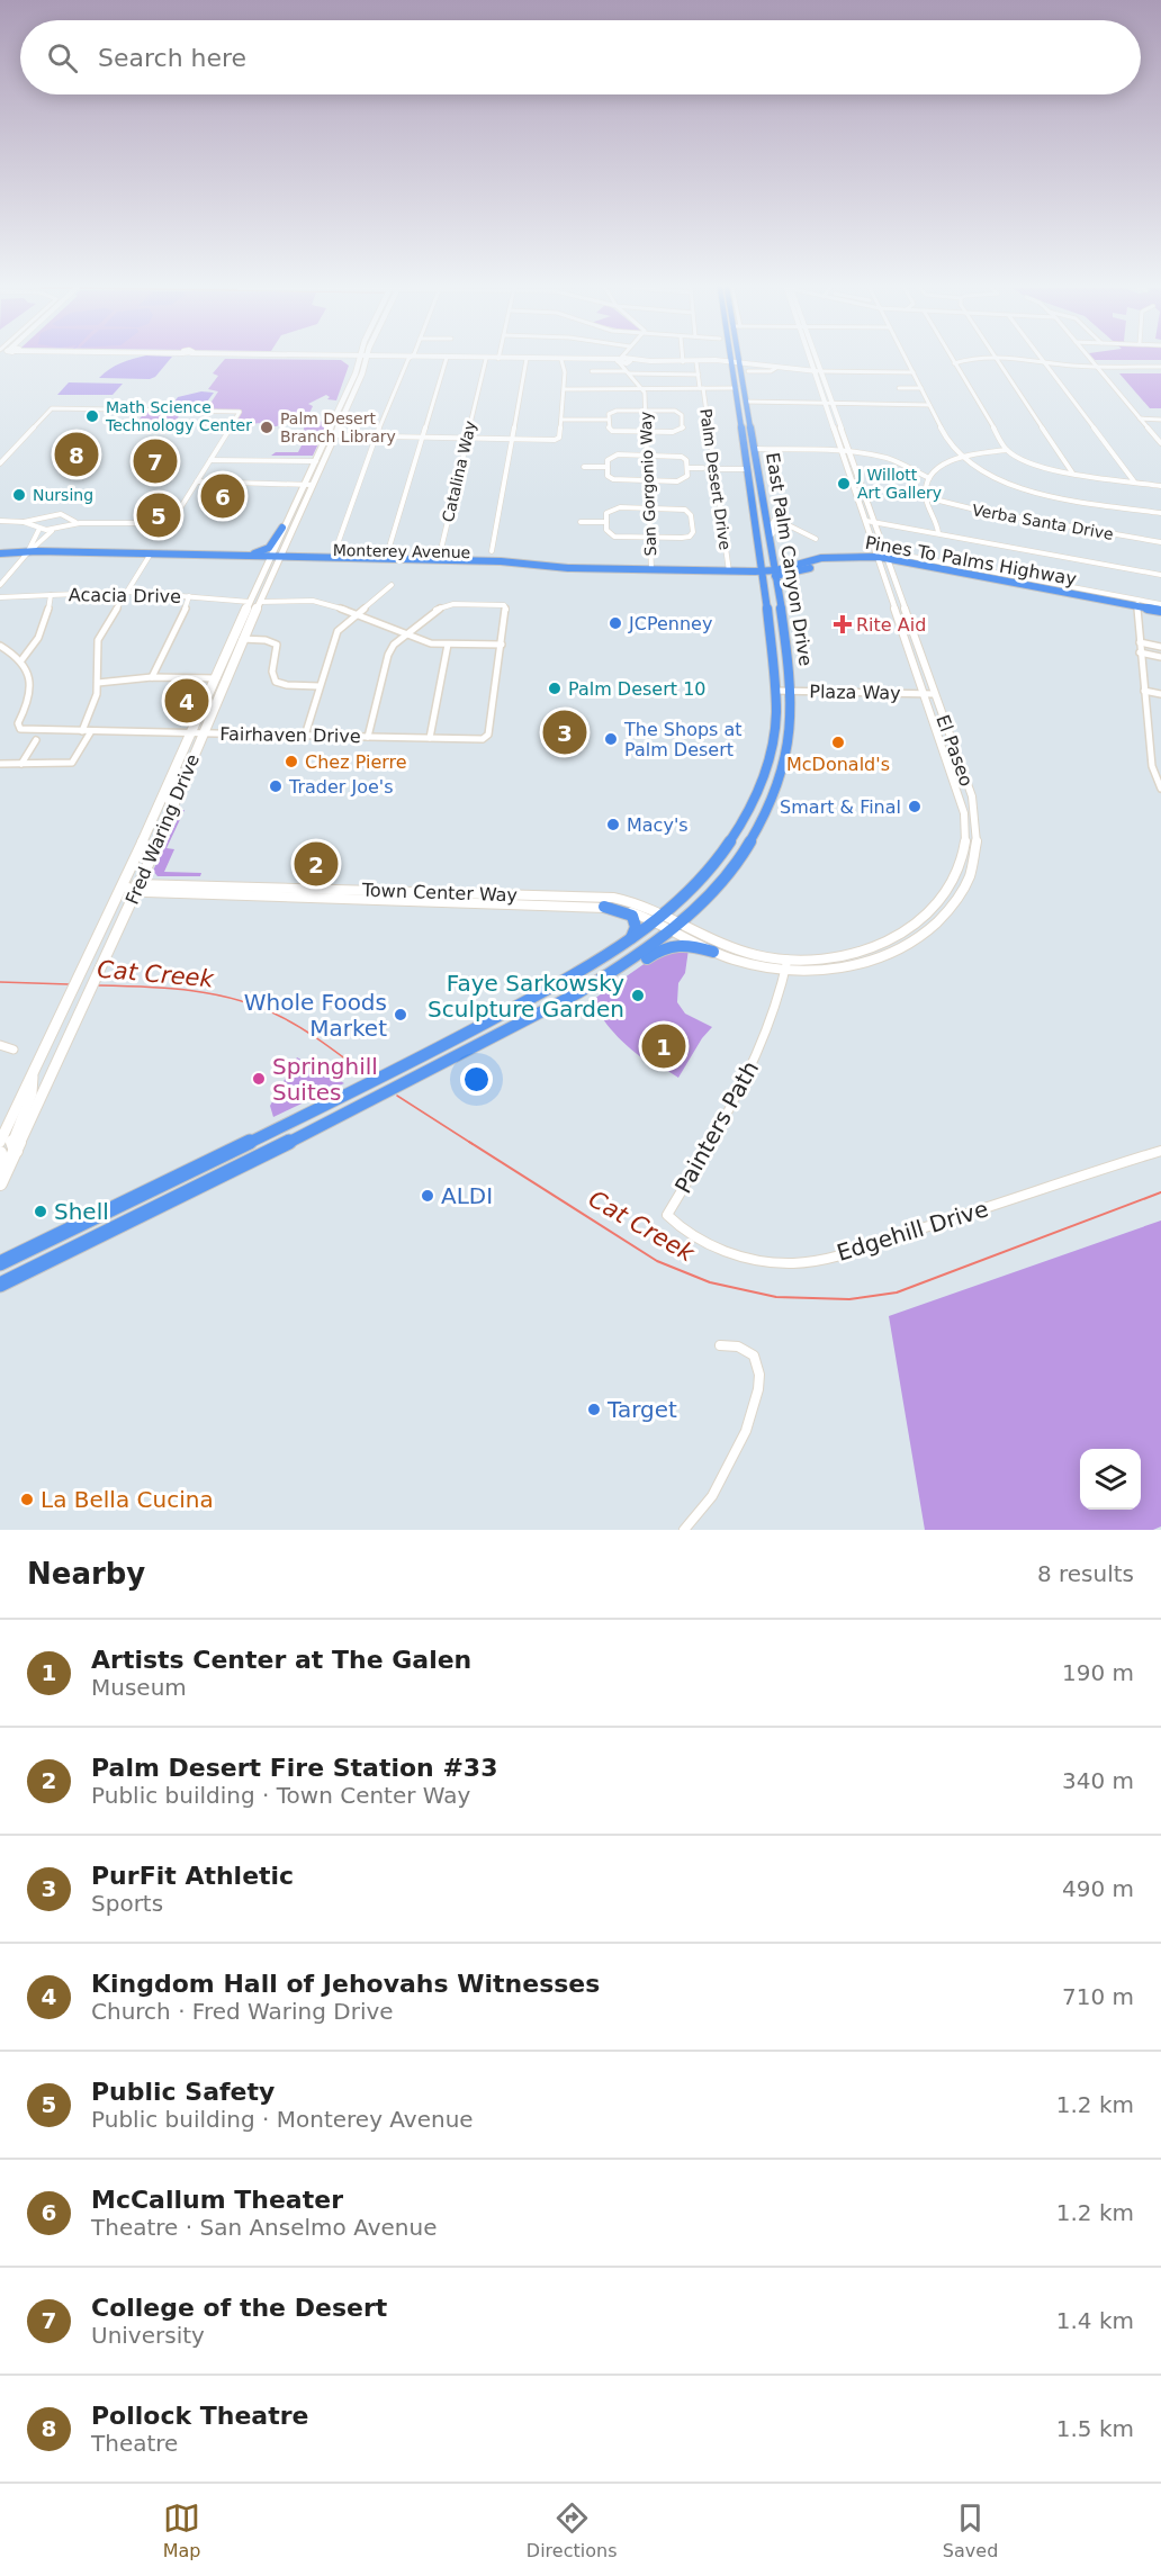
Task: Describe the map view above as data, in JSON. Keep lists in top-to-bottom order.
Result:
{
  "streets": {
    "main road": [
      "Monterey Avenue",
      "East Palm Canyon Drive",
      "Pines To Palms Highway",
      "Fred Waring Drive"
    ],
    "street": [
      "Catalina Way",
      "Palm Desert Drive",
      "San Gorgonio Way",
      "Verba Santa Drive",
      "Acacia Drive",
      "Plaza Way",
      "Fairhaven Drive",
      "El Paseo",
      "Town Center Way",
      "Painters Path",
      "Edgehill Drive"
    ]
  },
  "crossings": [
    ["Palm Desert Drive", "Monterey Avenue"],
    ["San Gorgonio Way", "Monterey Avenue"],
    ["Monterey Avenue", "East Palm Canyon Drive"],
    ["Monterey Avenue", "Pines To Palms Highway"],
    ["Monterey Avenue", "Fred Waring Drive"],
    ["East Palm Canyon Drive", "Pines To Palms Highway"],
    ["East Palm Canyon Drive", "Plaza Way"],
    ["East Palm Canyon Drive", "El Paseo"],
    ["East Palm Canyon Drive", "Town Center Way"],
    ["Pines To Palms Highway", "El Paseo"],
    ["Acacia Drive", "Fred Waring Drive"],
    ["Plaza Way", "El Paseo"],
    ["Fairhaven Drive", "Fred Waring Drive"],
    ["El Paseo", "Town Center Way"],
    ["El Paseo", "Painters Path"],
    ["Fred Waring Drive", "Town Center Way"],
    ["Painters Path", "Edgehill Drive"]
  ],
  "water": ["Cat Creek"],
  "places": {
    "other": [
      "Math Science Technology Center",
      "Palm Desert Branch Library",
      "J Willott Art Gallery",
      "Nursing",
      "JCPenney",
      "Palm Desert 10",
      "The Shops at Palm Desert",
      "McDonald's",
      "Chez Pierre",
      "Trader Joe's",
      "Smart & Final",
      "Macy's",
      "Faye Sarkowsky Sculpture Garden",
      "Whole Foods Market",
      "Springhill Suites",
      "ALDI",
      "Shell",
      "Target",
      "La Bella Cucina"
    ],
    "health": ["Rite Aid"]
  },
  "page": {
    "search": "Search here",
    "pins": [
      "8",
      "7",
      "6",
      "5",
      "4",
      "3",
      "2",
      "1"
    ],
    "heading": ["Nearby", "8 results"],
    "list": [
      {
        "mark": "1",
        "name": "Artists Center at The Galen",
        "note": "Museum",
        "value": "190 m"
      },
      {
        "mark": "2",
        "name": "Palm Desert Fire Station #33",
        "note": "Public building · Town Center Way",
        "value": "340 m"
      },
      {
        "mark": "3",
        "name": "PurFit Athletic",
        "note": "Sports",
        "value": "490 m"
      },
      {
        "mark": "4",
        "name": "Kingdom Hall of Jehovahs Witnesses",
        "note": "Church · Fred Waring Drive",
        "value": "710 m"
      },
      {
        "mark": "5",
        "name": "Public Safety",
        "note": "Public building · Monterey Avenue",
        "value": "1.2 km"
      },
      {
        "mark": "6",
        "name": "McCallum Theater",
        "note": "Theatre · San Anselmo Avenue",
        "value": "1.2 km"
      },
      {
        "mark": "7",
        "name": "College of the Desert",
        "note": "University",
        "value": "1.4 km"
      },
      {
        "mark": "8",
        "name": "Pollock Theatre",
        "note": "Theatre",
        "value": "1.5 km"
      }
    ],
    "nav": ["Map", "Directions", "Saved"]
  }
}
